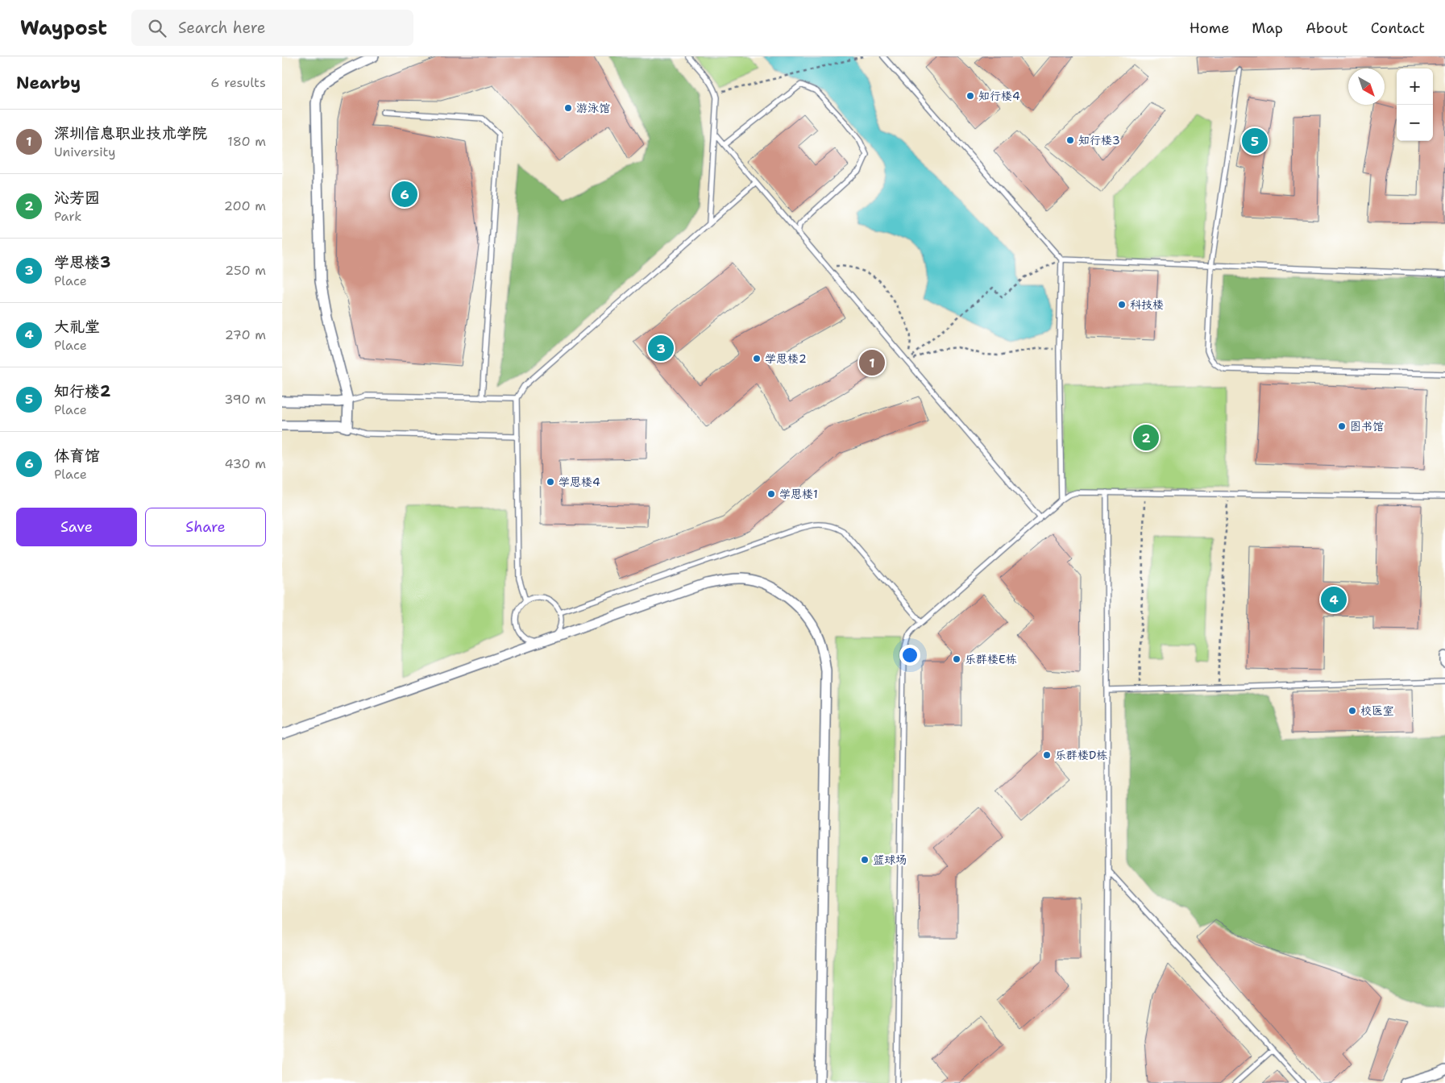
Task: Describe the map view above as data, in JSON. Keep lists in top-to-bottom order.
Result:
{
  "places": [
    "知行楼4",
    "游泳馆",
    "知行楼3",
    "科技楼",
    "学思楼2",
    "图书馆",
    "学思楼4",
    "学思楼1",
    "乐群楼E栋",
    "校医室",
    "乐群楼D栋",
    "篮球场"
  ],
  "north": "bottom right",
  "page": {
    "header": "Waypost",
    "search": "Search here",
    "nav": [
      "Home",
      "Map",
      "About",
      "Contact"
    ],
    "heading": ["Nearby", "6 results"],
    "map_buttons": ["+", "−"],
    "list": [
      {
        "mark": "1",
        "name": "深圳信息职业技术学院",
        "note": "University",
        "value": "180 m"
      },
      {
        "mark": "2",
        "name": "沁芳园",
        "note": "Park",
        "value": "200 m"
      },
      {
        "mark": "3",
        "name": "学思楼3",
        "note": "Place",
        "value": "250 m"
      },
      {
        "mark": "4",
        "name": "大礼堂",
        "note": "Place",
        "value": "270 m"
      },
      {
        "mark": "5",
        "name": "知行楼2",
        "note": "Place",
        "value": "390 m"
      },
      {
        "mark": "6",
        "name": "体育馆",
        "note": "Place",
        "value": "430 m"
      }
    ],
    "pins": [
      "5",
      "6",
      "3",
      "1",
      "2",
      "4"
    ],
    "buttons": ["Save", "Share"]
  }
}
